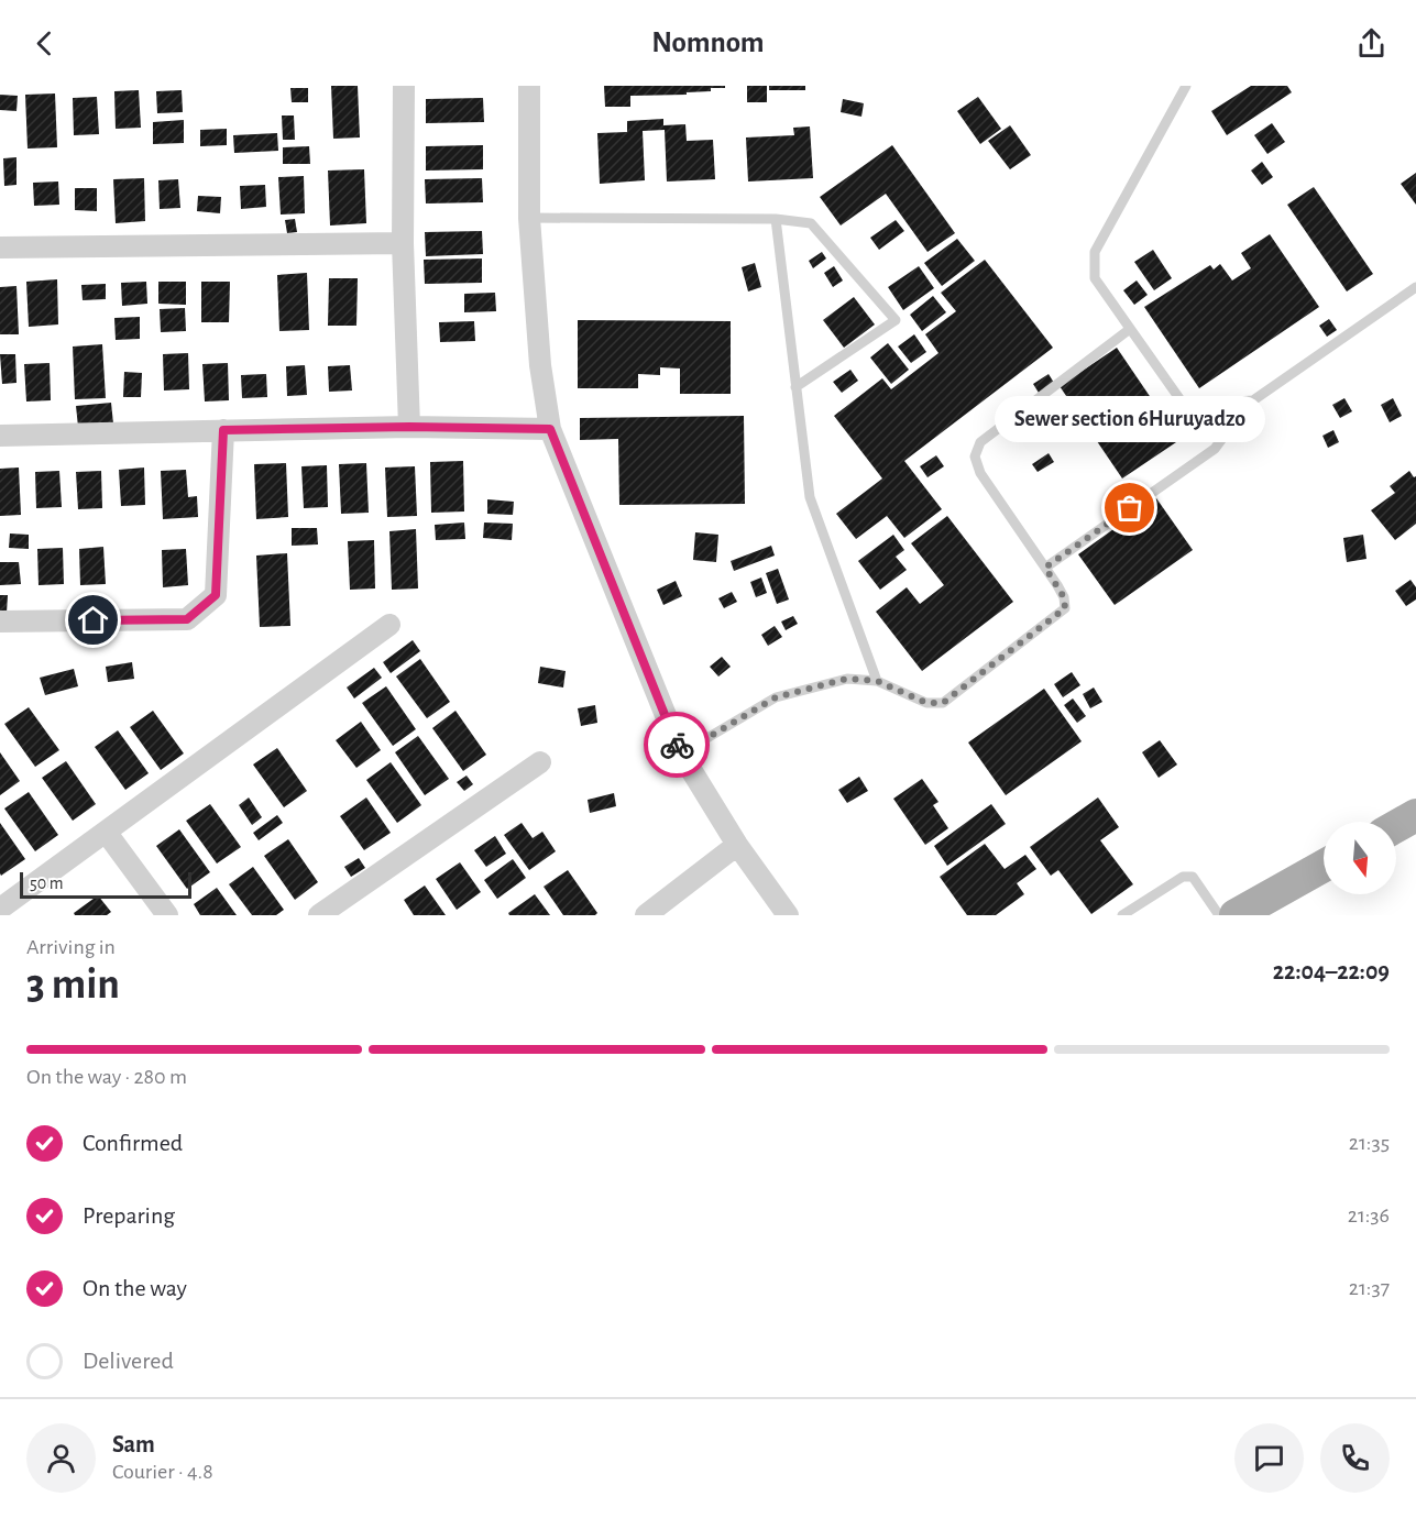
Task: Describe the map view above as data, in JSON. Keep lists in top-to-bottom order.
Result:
{
  "places": ["Sewer section 6Huruyadzo"],
  "scale_bar": "50 m",
  "north": "bottom",
  "page": {
    "header": "Nomnom",
    "bubble": "Sewer section 6Huruyadzo",
    "scale": "50 m",
    "heading": ["3 min", "Arriving in", "22:04–22:09"],
    "panel": ["Sam", "Courier · 4.8"],
    "bar": "On the way · 280 m",
    "list": [
      ["Confirmed", "21:35"],
      ["Preparing", "21:36"],
      ["On the way", "21:37"],
      "Delivered"
    ]
  }
}
